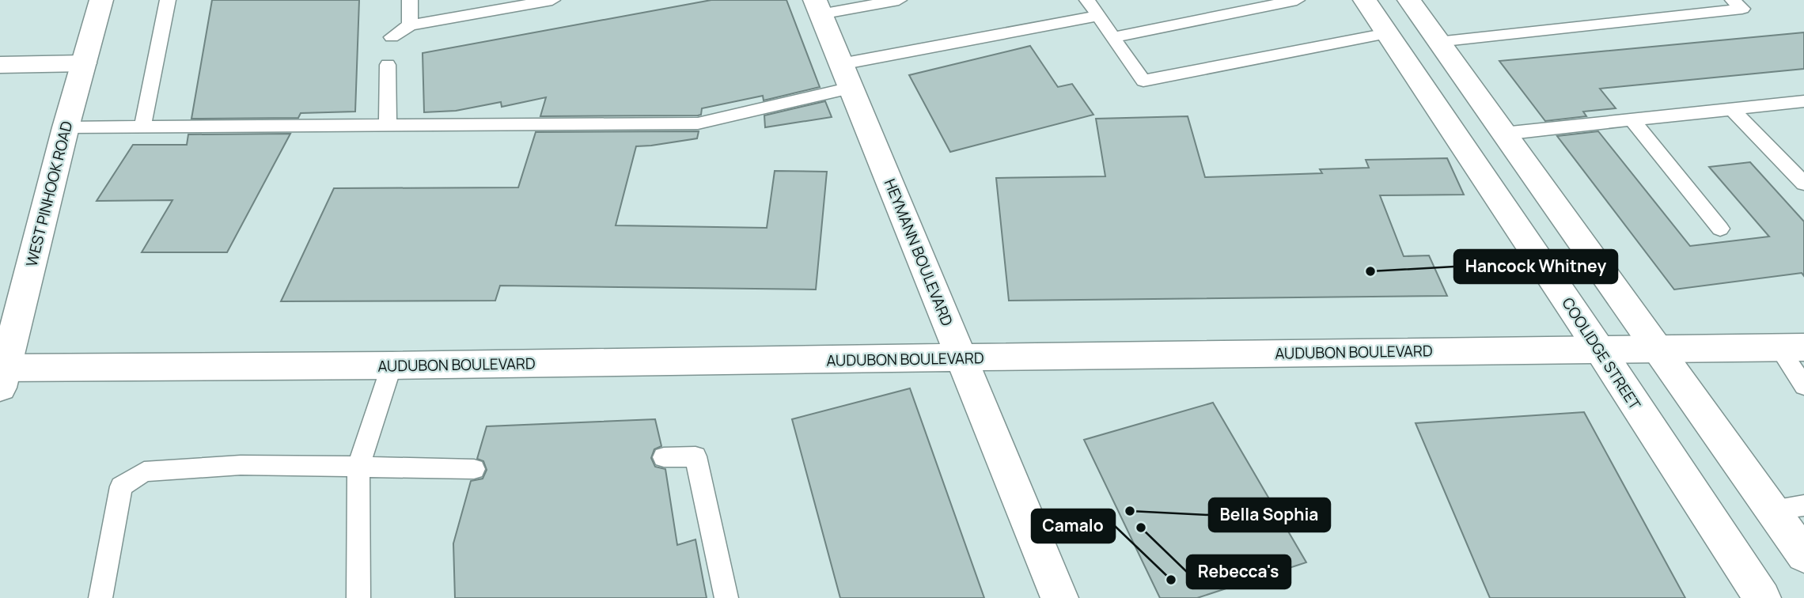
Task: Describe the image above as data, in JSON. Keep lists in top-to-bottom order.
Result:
{
  "streets": {
    "street": [
      "WEST PINHOOK ROAD",
      "HEYMANN BOULEVARD",
      "AUDUBON BOULEVARD",
      "COOLIDGE STREET"
    ]
  },
  "crossings": [
    ["WEST PINHOOK ROAD", "AUDUBON BOULEVARD"],
    ["HEYMANN BOULEVARD", "AUDUBON BOULEVARD"],
    ["AUDUBON BOULEVARD", "COOLIDGE STREET"]
  ],
  "places": [
    "Hancock Whitney",
    "Bella Sophia",
    "Rebecca's",
    "Camalo"
  ]
}
